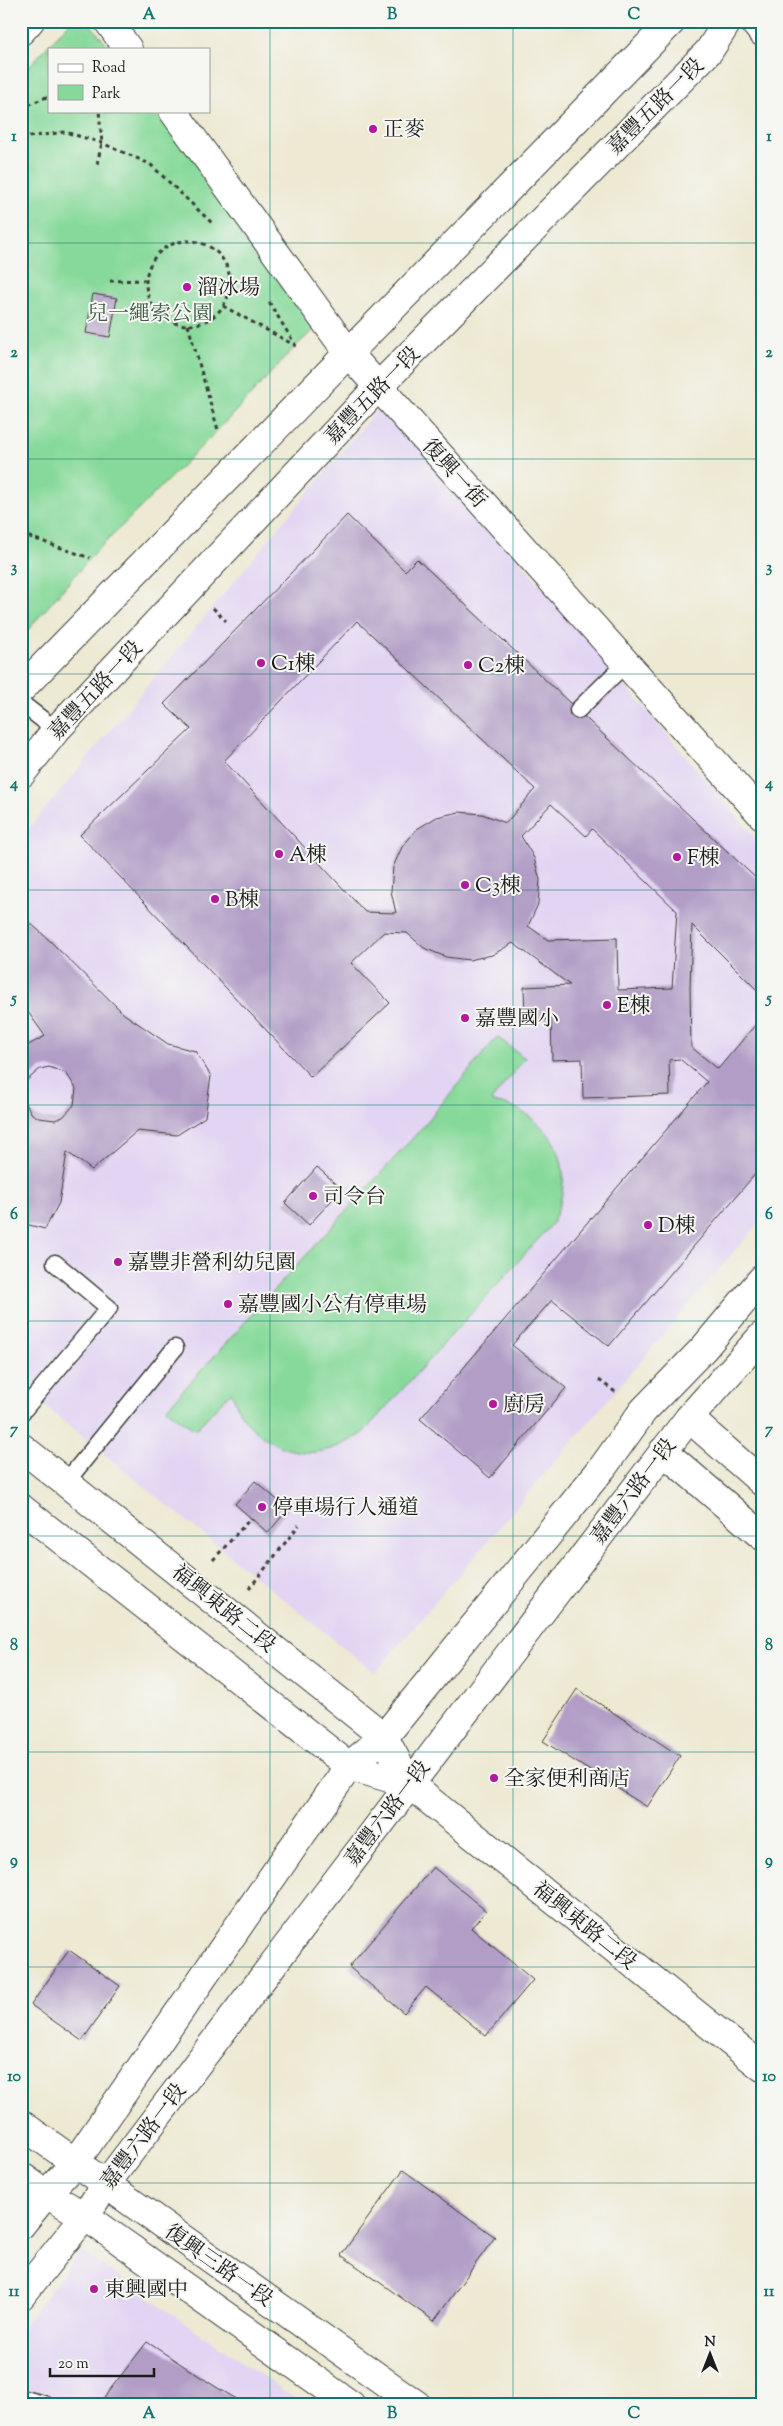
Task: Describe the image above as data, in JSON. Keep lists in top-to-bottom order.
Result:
{
  "streets": {
    "street": [
      "嘉豐五路一段",
      "復興一街",
      "嘉豐六路一段",
      "福興東路二段",
      "復興三路一段"
    ]
  },
  "crossings": [
    ["嘉豐五路一段", "復興一街"],
    ["嘉豐六路一段", "福興東路二段"],
    ["嘉豐六路一段", "復興三路一段"]
  ],
  "parks": ["兒一繩索公園"],
  "places": [
    "正麥",
    "溜冰場",
    "C1棟",
    "C2棟",
    "A棟",
    "F棟",
    "C3棟",
    "B棟",
    "E棟",
    "嘉豐國小",
    "司令台",
    "D棟",
    "嘉豐非營利幼兒園",
    "嘉豐國小公有停車場",
    "廚房",
    "停車場行人通道",
    "全家便利商店",
    "東興國中"
  ],
  "legend": ["Road", "Park"],
  "scale_bar": "20 m",
  "north": "top",
  "grid": {
    "columns": ["A", "B", "C"],
    "rows": [
      "1",
      "2",
      "3",
      "4",
      "5",
      "6",
      "7",
      "8",
      "9",
      "10",
      "11"
    ]
  }
}
